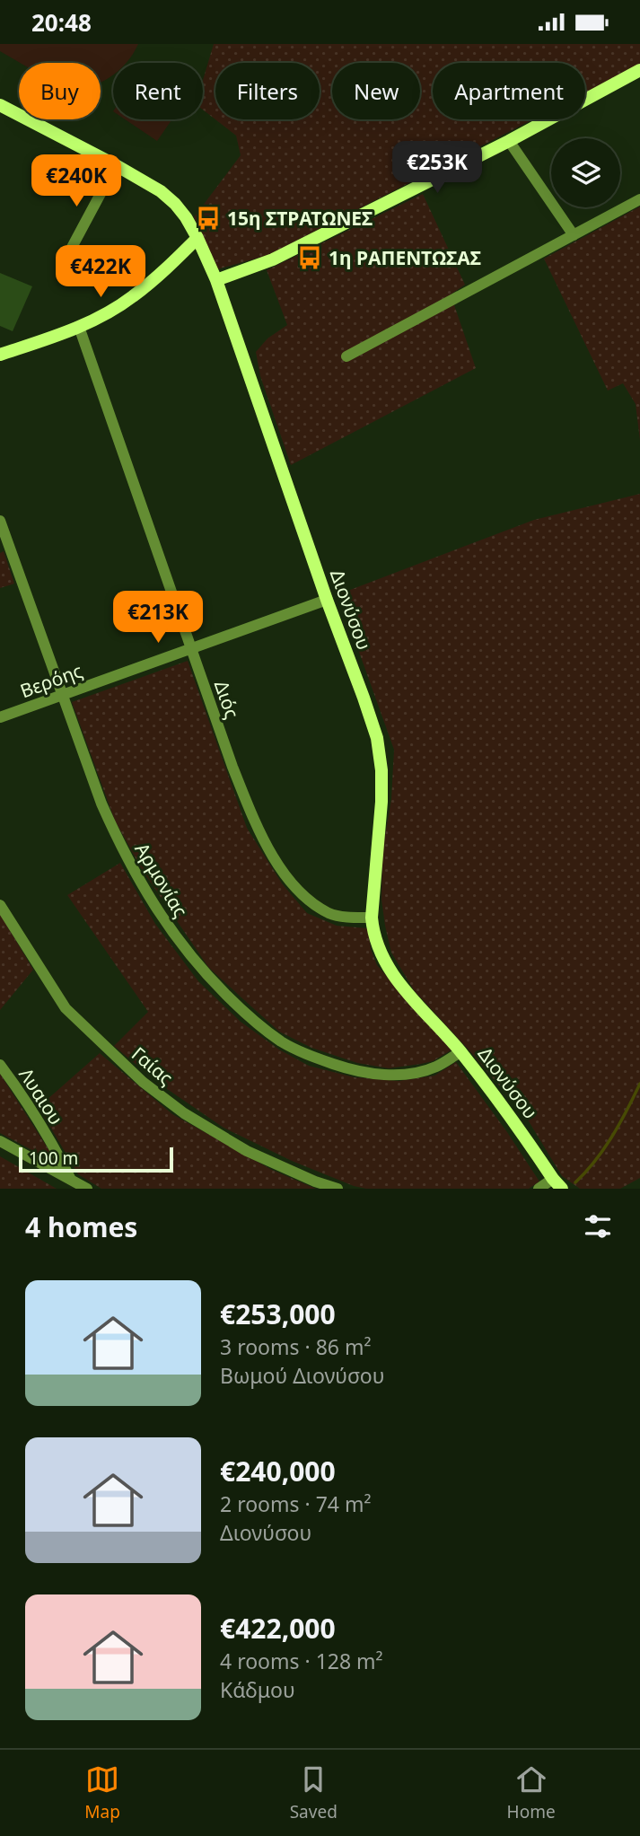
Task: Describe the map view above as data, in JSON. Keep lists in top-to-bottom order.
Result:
{
  "streets": {
    "main road": ["Διονύσου"],
    "street": [
      "Βερόης",
      "Διός",
      "Αρμονίας",
      "Γαίας",
      "Λυαιου"
    ]
  },
  "crossings": [
    ["Διονύσου", "Βερόης"],
    ["Διονύσου", "Διός"],
    ["Διονύσου", "Αρμονίας"],
    ["Βερόης", "Διός"],
    ["Βερόης", "Αρμονίας"]
  ],
  "places": {
    "bus stop": ["15η ΣΤΡΑΤΩΝΕΣ", "1η ΡΑΠΕΝΤΩΣΑΣ"]
  },
  "scale_bar": "100 m",
  "page": {
    "status": "20:48",
    "chip": [
      "Buy",
      "Rent",
      "Filters",
      "New",
      "Apartment"
    ],
    "price": [
      "€253K",
      "€240K",
      "€422K",
      "€213K"
    ],
    "scale": "100 m",
    "heading": "4 homes",
    "list": [
      {
        "name": "€253,000",
        "note": "3 rooms · 86 m² · Βωμού Διονύσου"
      },
      {
        "name": "€240,000",
        "note": "2 rooms · 74 m² · Διονύσου"
      },
      {
        "name": "€422,000",
        "note": "4 rooms · 128 m² · Κάδμου"
      }
    ],
    "tabs": ["Map", "Saved", "Home"]
  }
}
